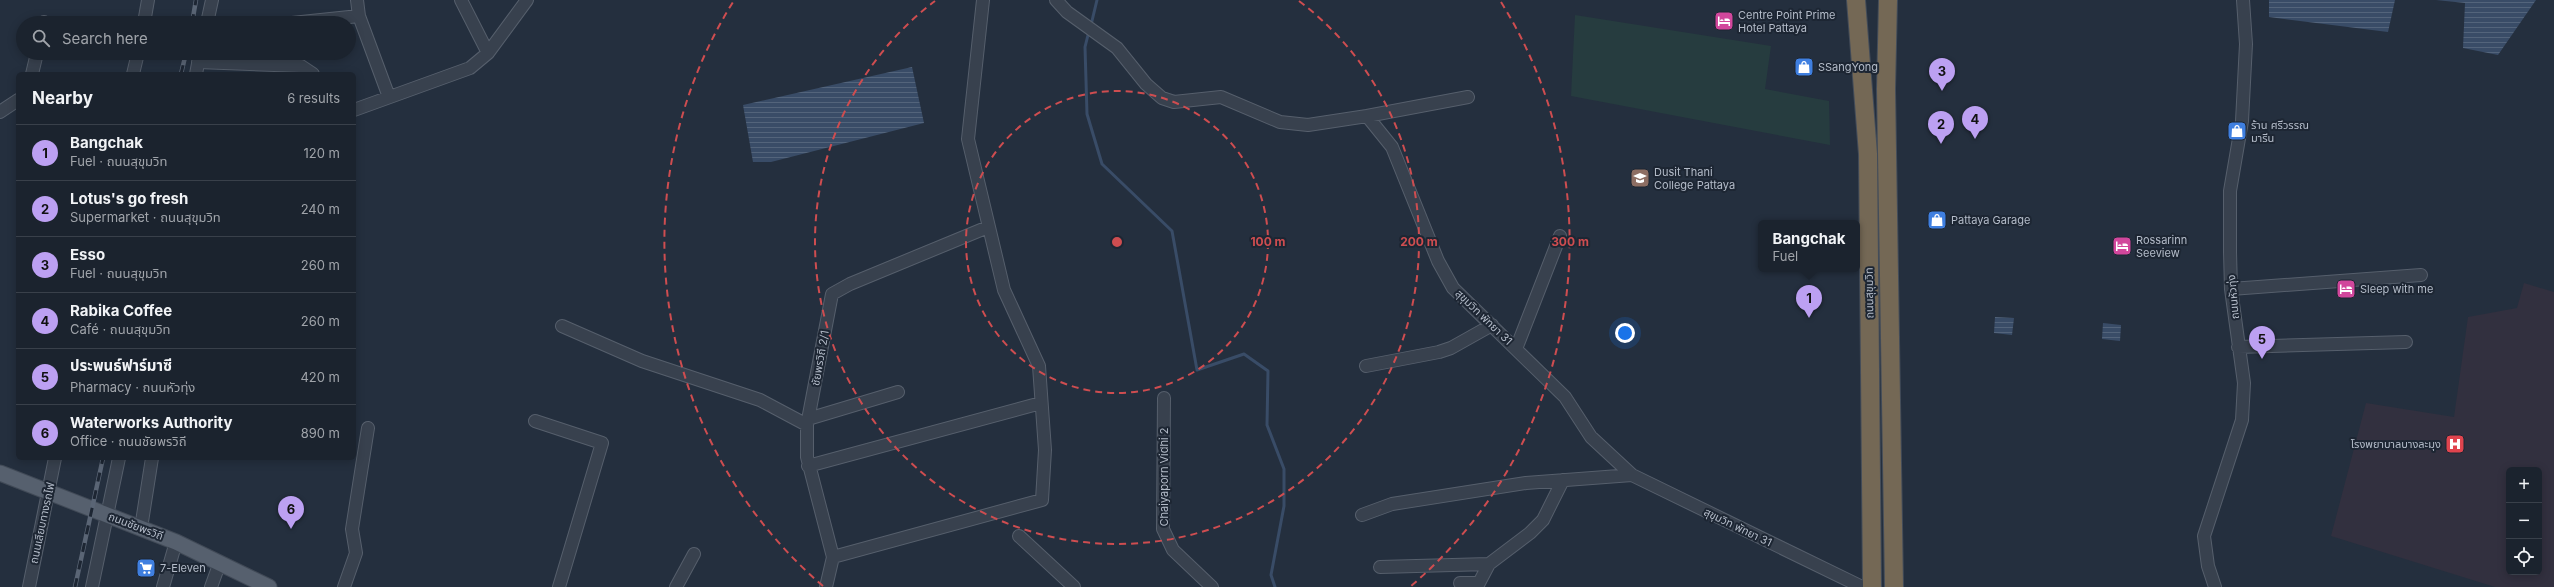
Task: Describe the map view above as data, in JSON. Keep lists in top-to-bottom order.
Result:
{
  "streets": {
    "highway": ["ถนนสุขุมวิท"],
    "main road": ["ถนนชัยพรวิถี"],
    "street": [
      "ถนนหัวทุ่ง",
      "สุขุมวิท พัทยา 31",
      "ชัยพรวิถี 2/1",
      "Chaiyaporn Vidhi 2",
      "ถนนเลียบทางรถไฟ"
    ]
  },
  "crossings": [
    ["ถนนเลียบทางรถไฟ", "ถนนชัยพรวิถี"]
  ],
  "places": {
    "hotel": ["Centre Point Prime Hotel Pattaya", "Rossarinn Seeview", "Sleep with me"],
    "shop": ["SSangYong", "ร้าน ศรีวรรณ มารีน", "Pattaya Garage"],
    "school or university": ["Dusit Thani College Pattaya"],
    "hospital": ["โรงพยาบาลบางละมุง"],
    "supermarket": ["7-Eleven"]
  },
  "page": {
    "search": "Search here",
    "pins": [
      "3",
      "4",
      "2",
      "1",
      "5",
      "6"
    ],
    "heading": ["Nearby", "6 results"],
    "list": [
      {
        "mark": "1",
        "name": "Bangchak",
        "note": "Fuel · ถนนสุขุมวิท",
        "value": "120 m"
      },
      {
        "mark": "2",
        "name": "Lotus's go fresh",
        "note": "Supermarket · ถนนสุขุมวิท",
        "value": "240 m"
      },
      {
        "mark": "3",
        "name": "Esso",
        "note": "Fuel · ถนนสุขุมวิท",
        "value": "260 m"
      },
      {
        "mark": "4",
        "name": "Rabika Coffee",
        "note": "Café · ถนนสุขุมวิท",
        "value": "260 m"
      },
      {
        "mark": "5",
        "name": "ประพนธ์ฟาร์มาซี",
        "note": "Pharmacy · ถนนหัวทุ่ง",
        "value": "420 m"
      },
      {
        "mark": "6",
        "name": "Waterworks Authority",
        "note": "Office · ถนนชัยพรวิถี",
        "value": "890 m"
      }
    ],
    "popup": ["Bangchak", "Fuel"],
    "map_buttons": ["+", "−"]
  },
  "rings": ["100 m", "200 m", "300 m"]
}
